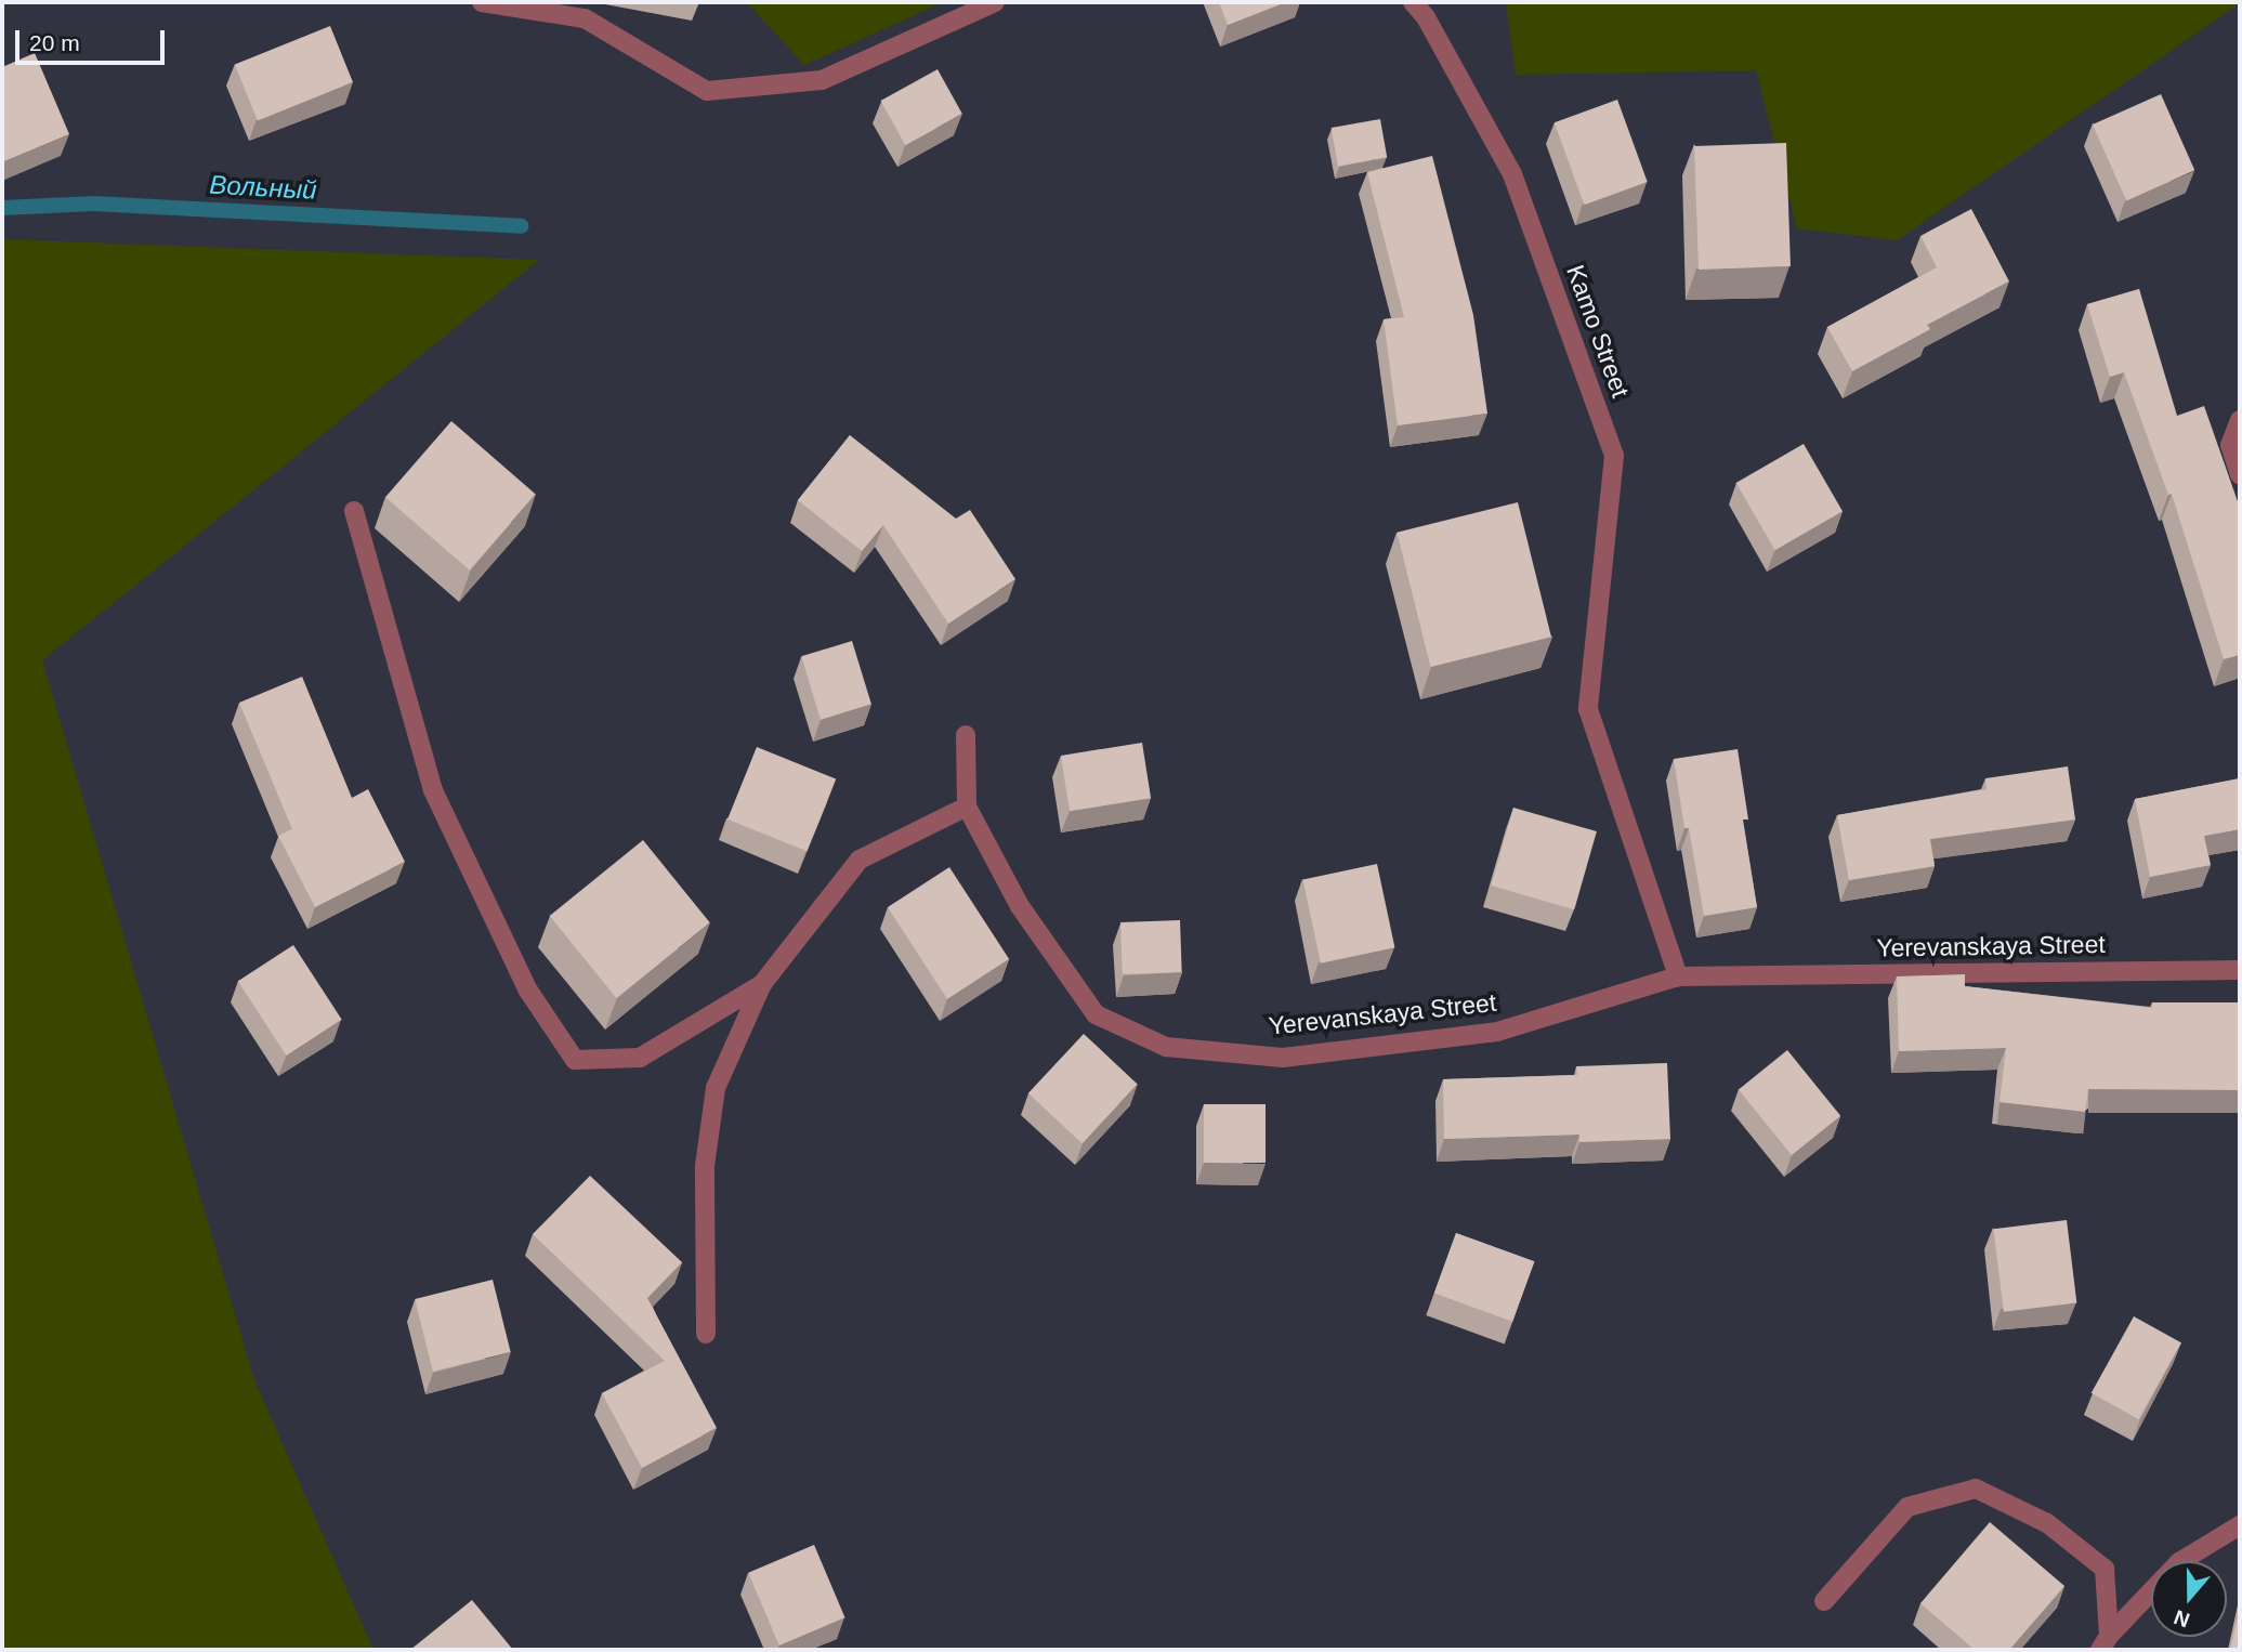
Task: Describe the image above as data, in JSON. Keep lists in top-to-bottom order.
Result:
{
  "streets": {
    "street": ["Kamo Street", "Yerevanskaya Street"]
  },
  "crossings": [
    ["Kamo Street", "Yerevanskaya Street"]
  ],
  "water": ["Вольный"],
  "scale_bar": "20 m",
  "north": "bottom"
}
